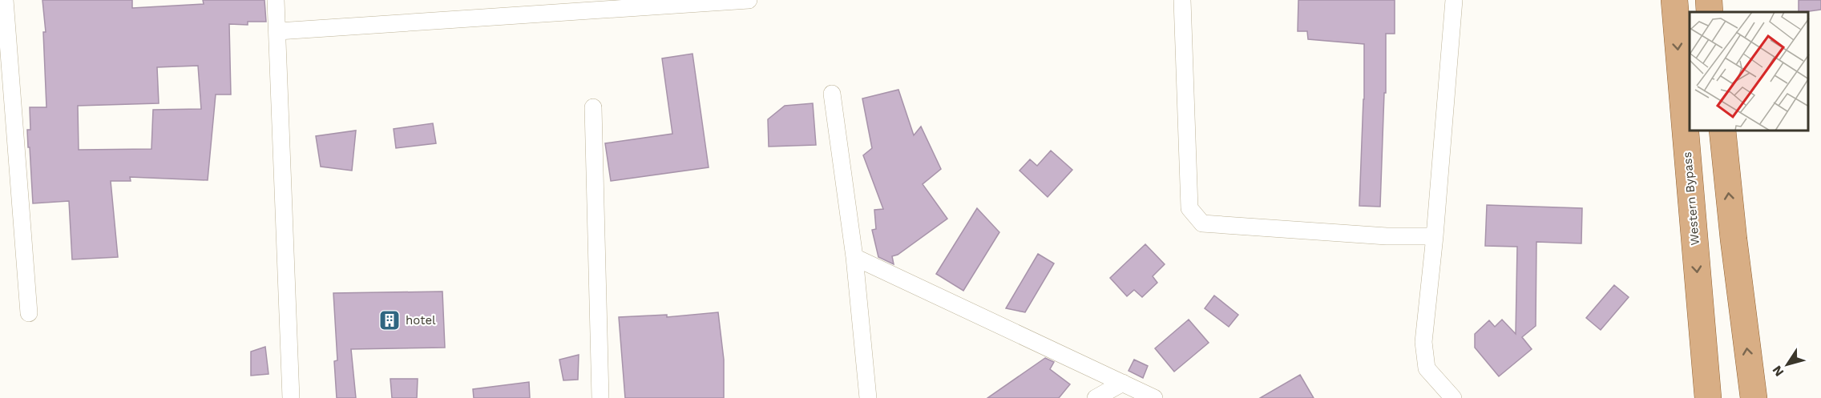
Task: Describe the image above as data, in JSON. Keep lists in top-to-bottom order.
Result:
{
  "streets": {
    "main road": ["Western Bypass"]
  },
  "places": {
    "building": ["hotel"]
  },
  "north": "bottom left"
}
